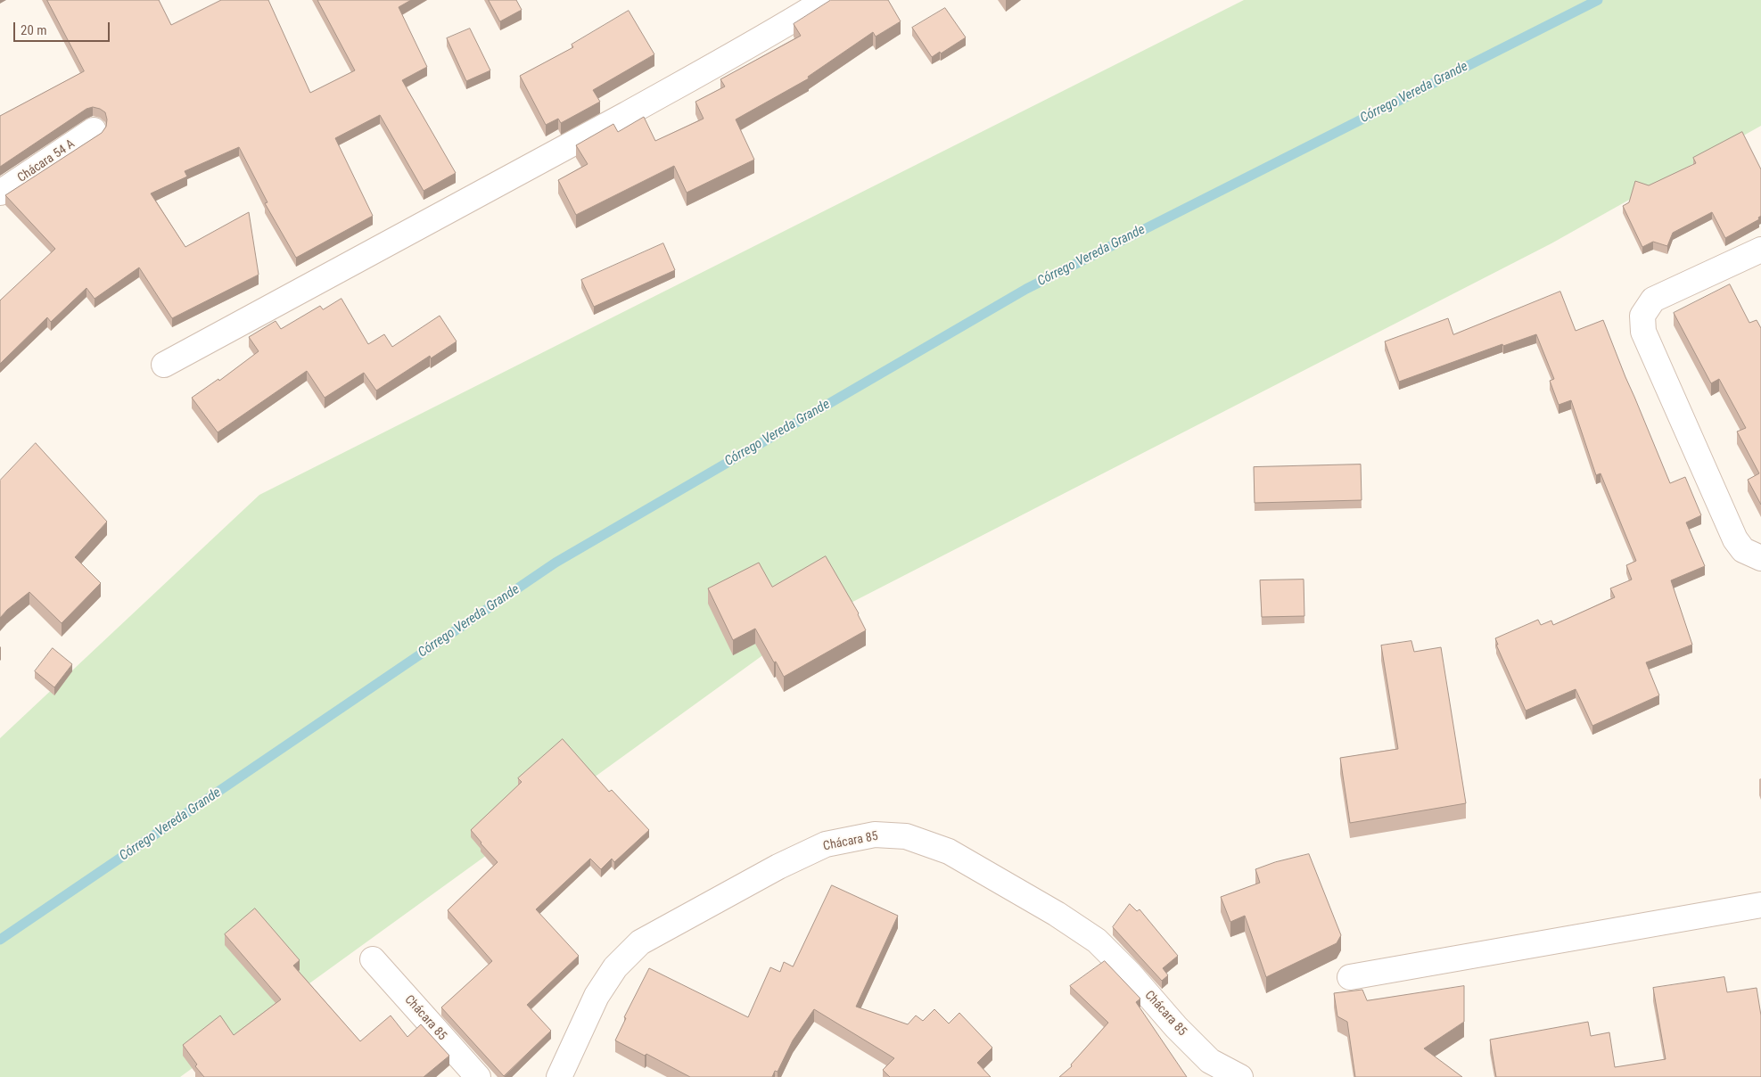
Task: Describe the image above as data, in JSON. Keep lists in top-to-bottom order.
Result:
{
  "streets": {
    "street": ["Chácara 54 A", "Chácara 85"]
  },
  "water": ["Córrego Vereda Grande"],
  "scale_bar": "20 m"
}
